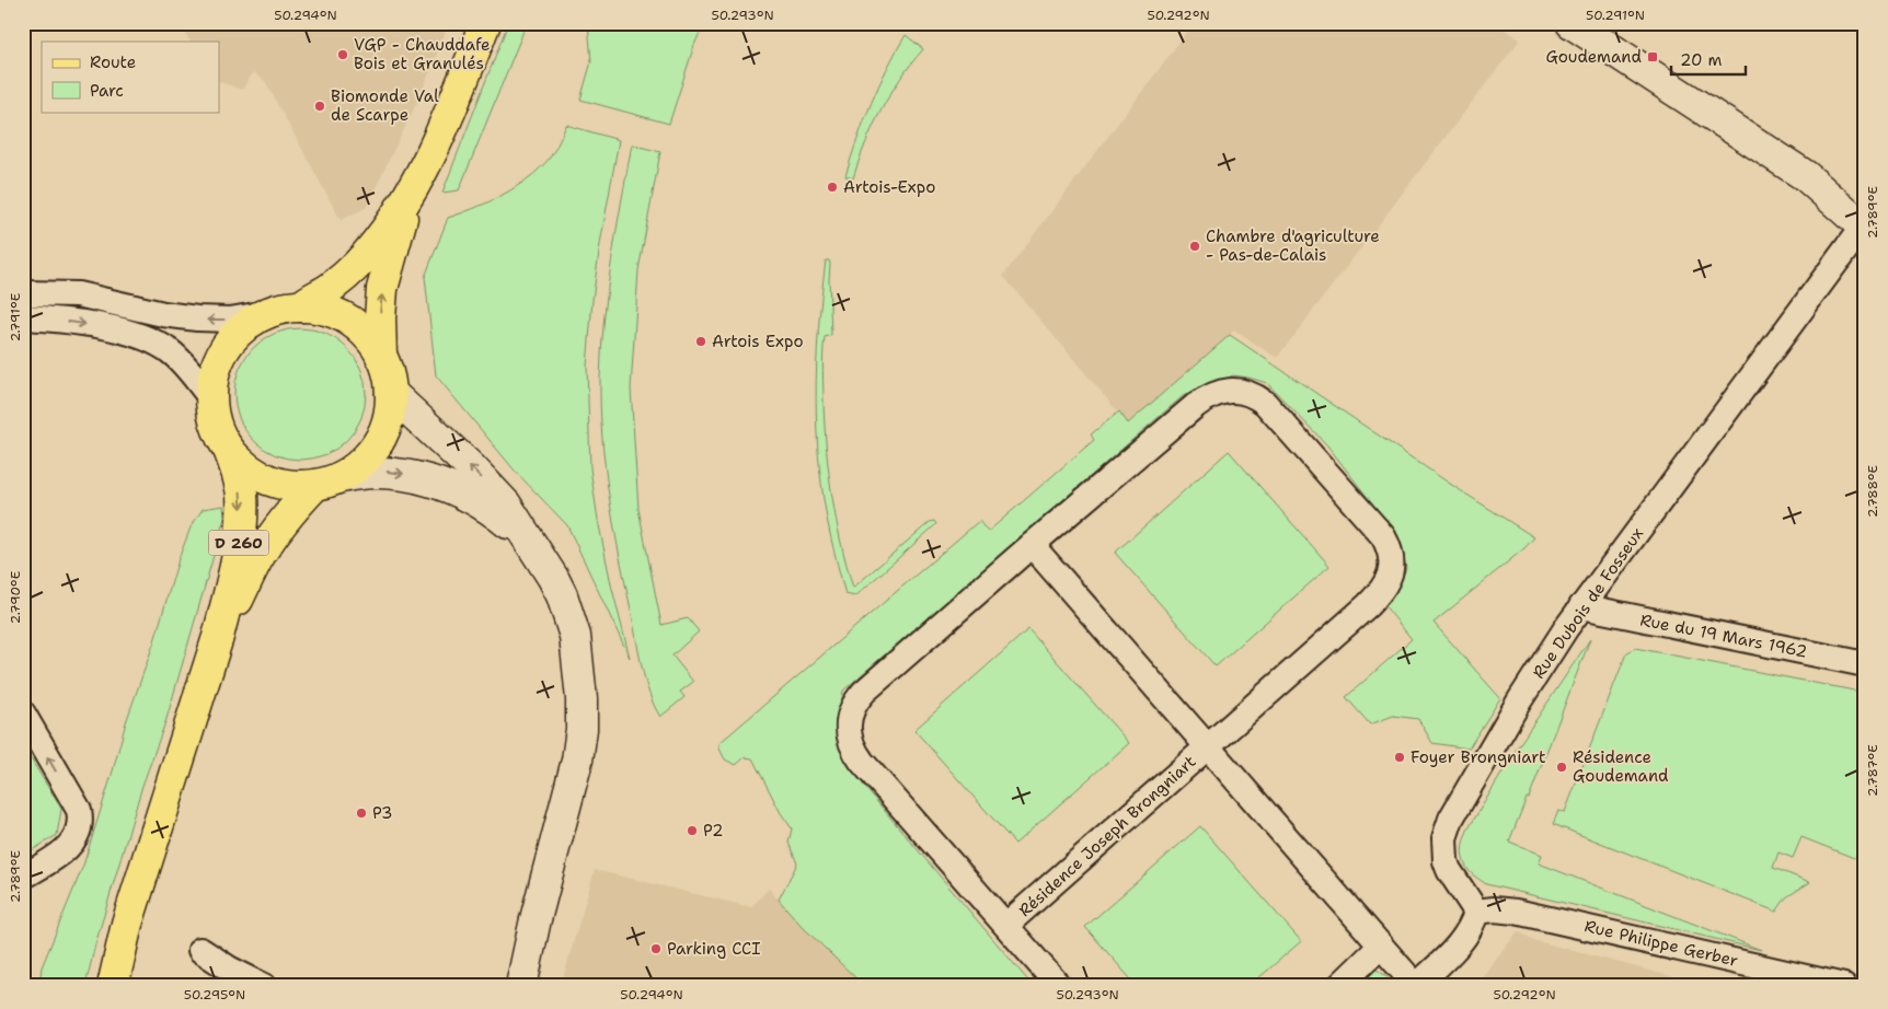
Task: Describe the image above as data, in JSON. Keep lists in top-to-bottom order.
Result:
{
  "streets": {
    "main road": ["D 260"],
    "street": [
      "Rue Dubois de Fosseux",
      "Rue du 19 Mars 1962",
      "Résidence Joseph Brongniart",
      "Rue Philippe Gerber"
    ]
  },
  "crossings": [
    ["Rue Dubois de Fosseux", "Rue du 19 Mars 1962"],
    ["Rue Dubois de Fosseux", "Rue Philippe Gerber"]
  ],
  "places": {
    "other": [
      "VGP - Chauddafe Bois et Granulés",
      "Biomonde Val de Scarpe",
      "Artois-Expo",
      "Chambre d'agriculture - Pas-de-Calais",
      "Artois Expo",
      "Foyer Brongniart",
      "Résidence Goudemand",
      "P3",
      "P2",
      "Parking CCI"
    ],
    "transit": ["Goudemand"]
  },
  "legend": ["Route", "Parc"],
  "scale_bar": "20 m",
  "coordinates": [
    "50.294°N",
    "50.293°N",
    "50.292°N",
    "50.291°N",
    "2.789°E",
    "2.791°E",
    "2.788°E",
    "2.790°E",
    "2.787°E",
    "50.295°N"
  ]
}
